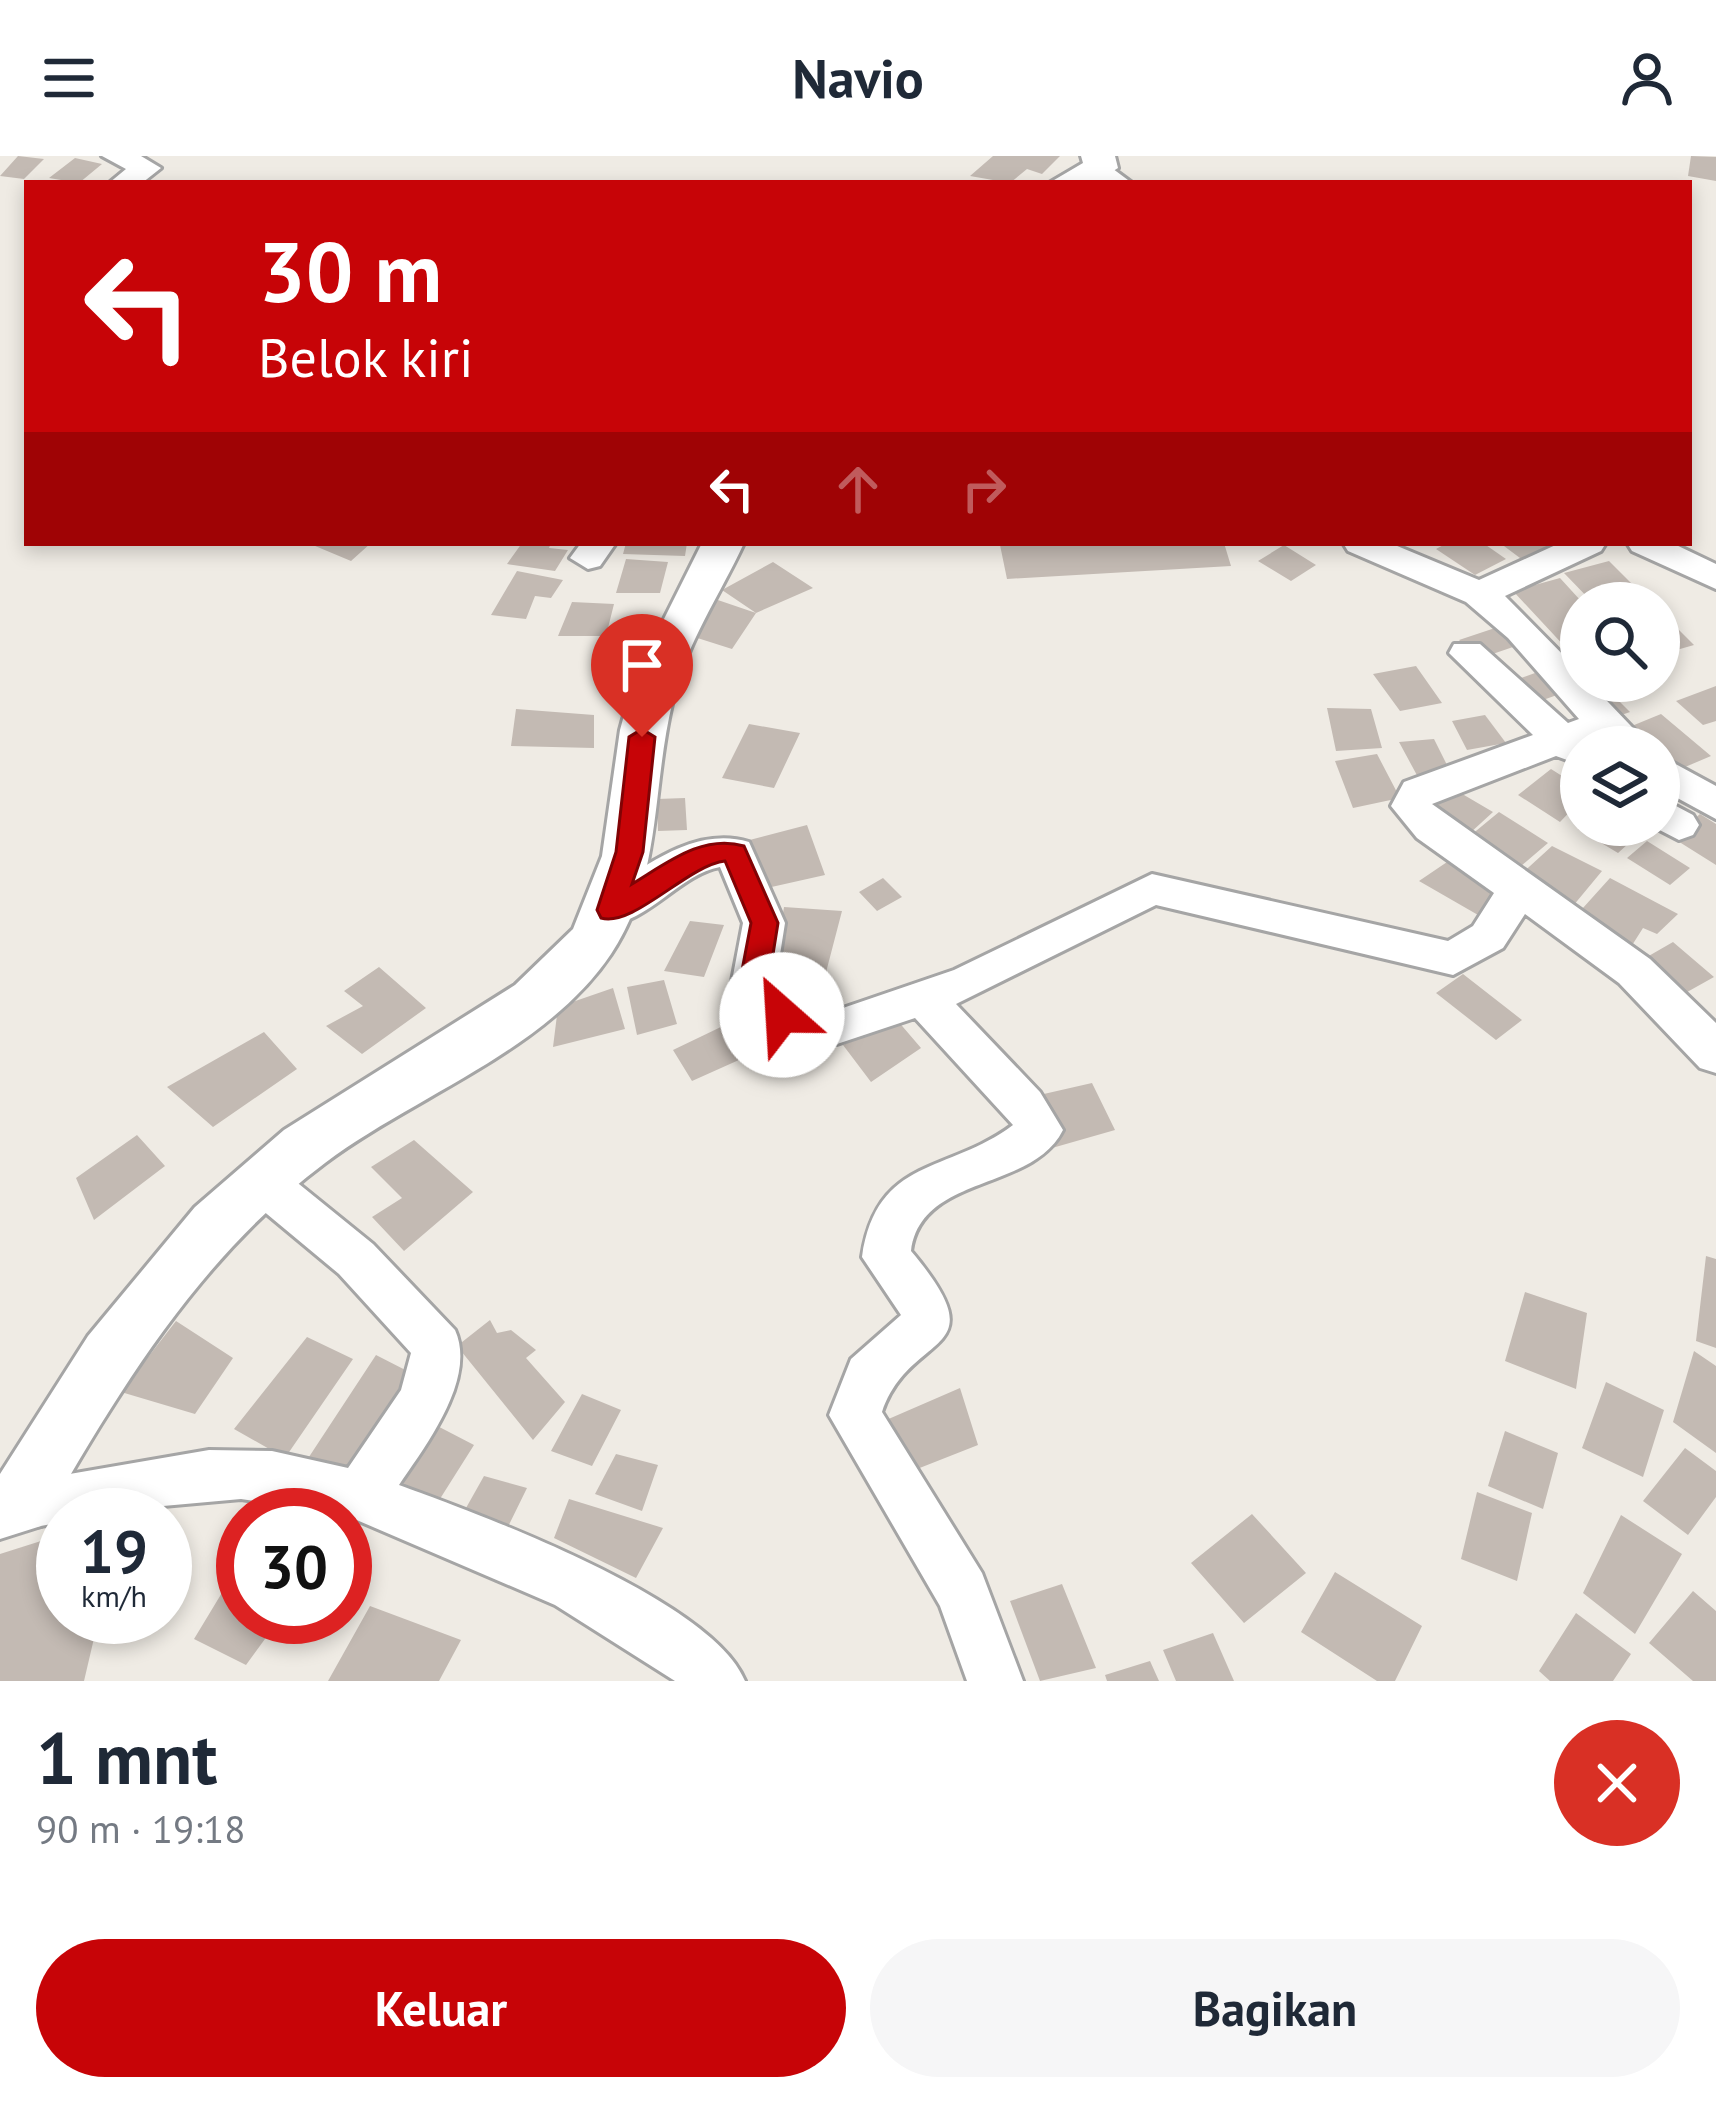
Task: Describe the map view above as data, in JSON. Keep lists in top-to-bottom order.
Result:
{
  "page": {
    "header": "Navio",
    "turn": ["30 m", "Belok kiri"],
    "speed": "19 km/h",
    "limit": "30",
    "heading": ["1 mnt", "90 m · 19:18"],
    "buttons": ["Keluar", "Bagikan"]
  }
}
